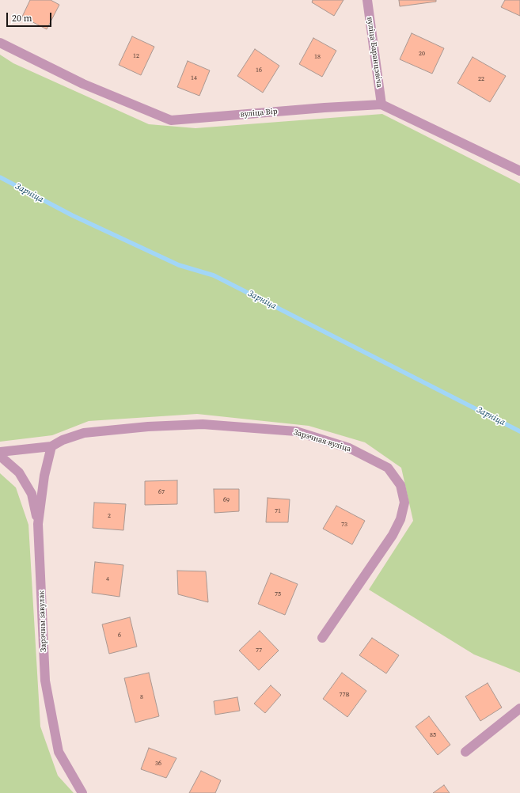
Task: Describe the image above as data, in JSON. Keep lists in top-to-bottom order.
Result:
{
  "streets": {
    "street": [
      "вуліца Баранцэвіча",
      "вуліца Вір",
      "Зарэчная вуліца",
      "Зарэчны завулак"
    ]
  },
  "crossings": [
    ["вуліца Баранцэвіча", "вуліца Вір"],
    ["Зарэчная вуліца", "Зарэчны завулак"]
  ],
  "water": ["Зарніца"],
  "house_numbers": [
    "20",
    "12",
    "18",
    "16",
    "14",
    "22",
    "67",
    "69",
    "71",
    "2",
    "73",
    "4",
    "75",
    "6",
    "77",
    "77В",
    "8",
    "85",
    "36"
  ],
  "scale_bar": "20 m"
}
